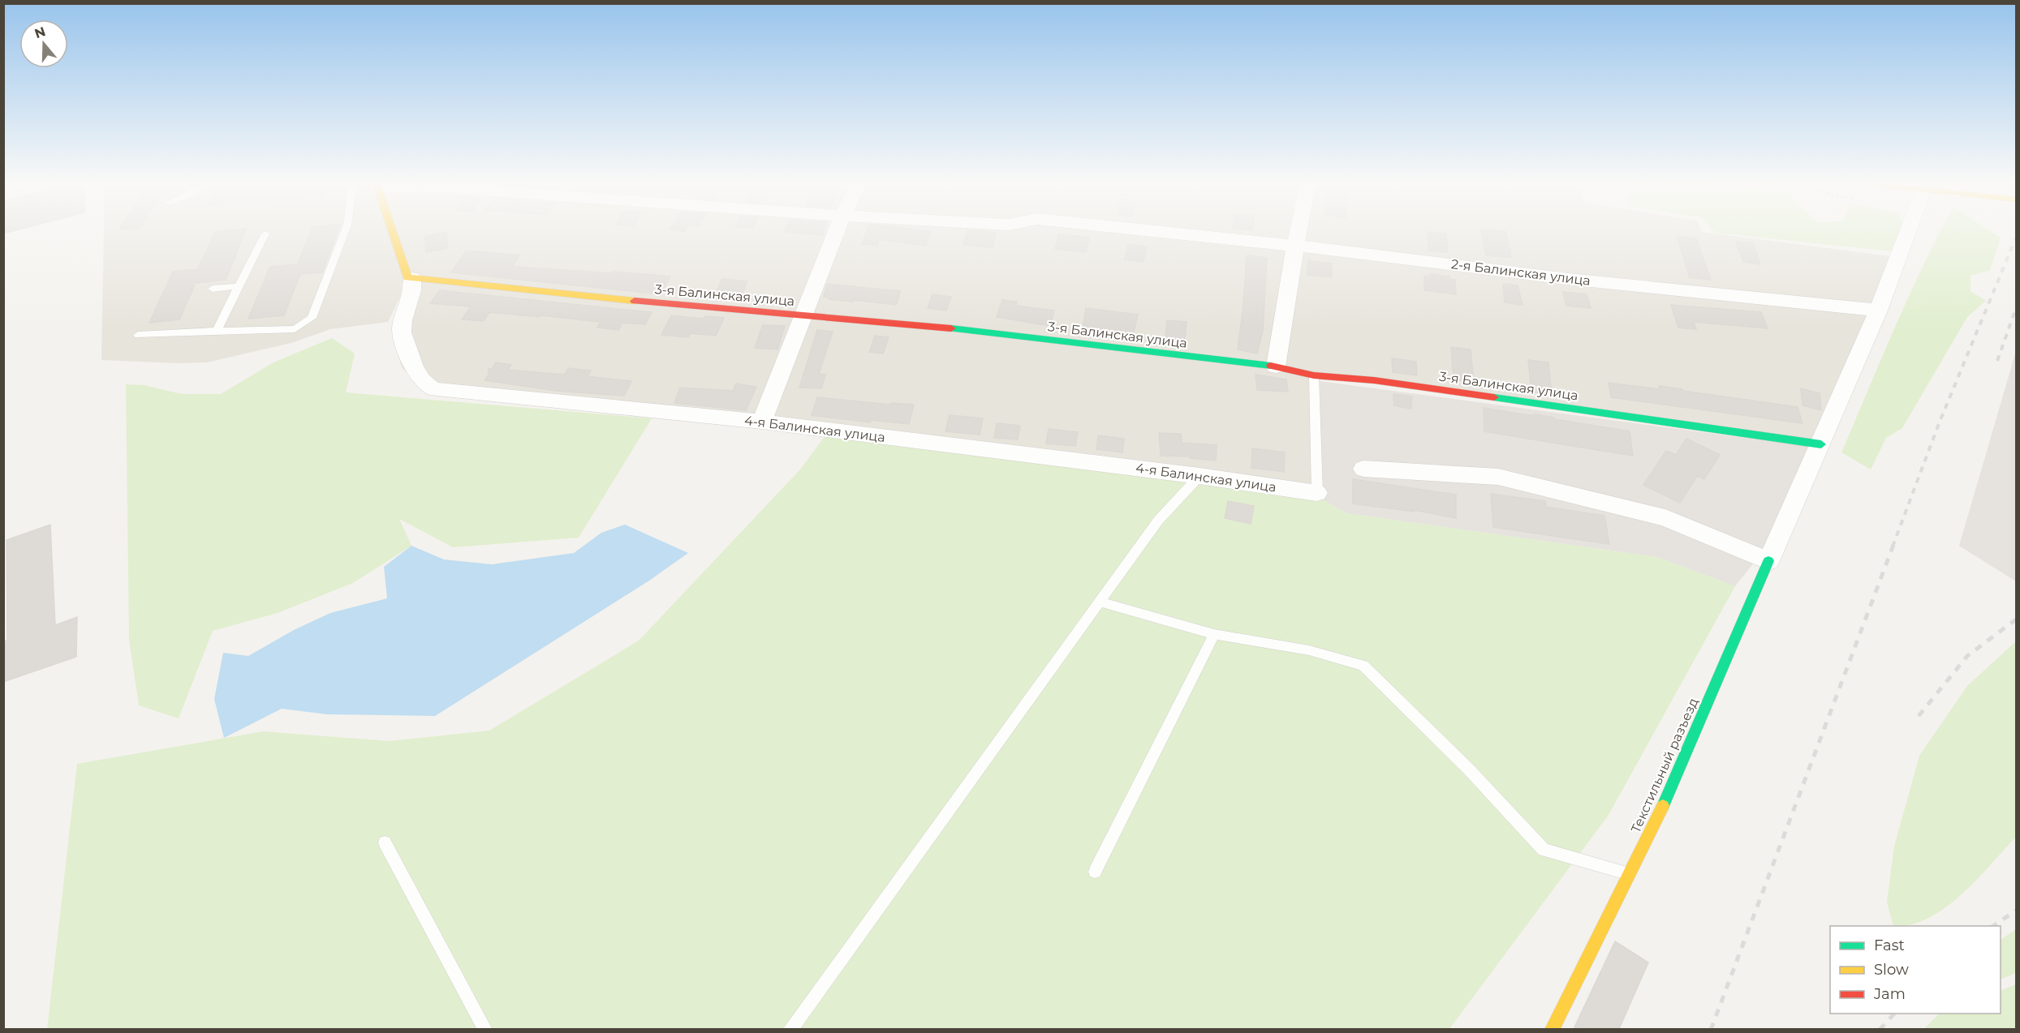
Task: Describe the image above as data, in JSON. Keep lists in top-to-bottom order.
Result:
{
  "streets": {
    "street": [
      "2-я Балинская улица",
      "3-я Балинская улица",
      "4-я Балинская улица",
      "Текстильный разъезд"
    ]
  },
  "crossings": [
    ["3-я Балинская улица", "4-я Балинская улица"]
  ],
  "legend": ["Fast", "Slow", "Jam"],
  "north": "top"
}
